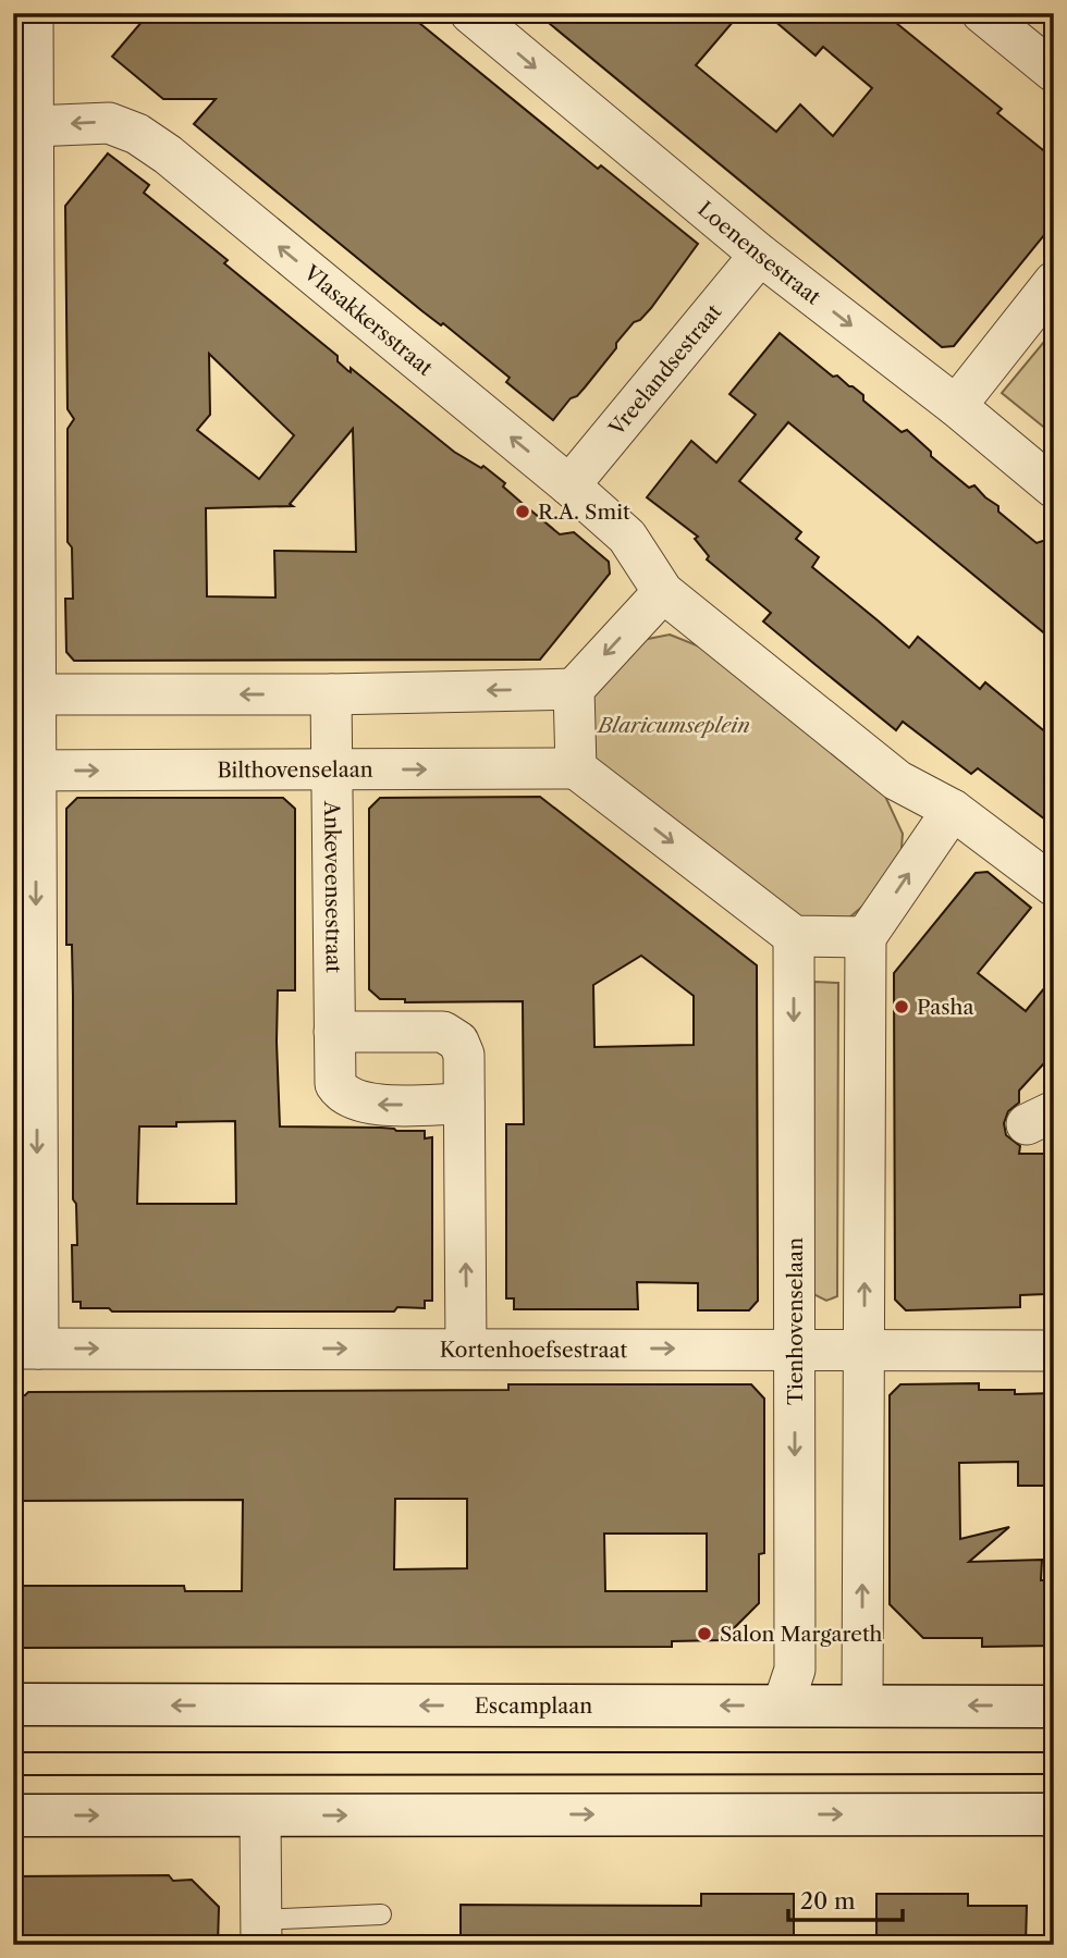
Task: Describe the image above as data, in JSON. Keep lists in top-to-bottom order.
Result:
{
  "streets": {
    "street": [
      "Loenensestraat",
      "Vlasakkersstraat",
      "Vreelandsestraat",
      "Bilthovenselaan",
      "Ankeveensestraat",
      "Tienhovenselaan",
      "Kortenhoefsestraat",
      "Escamplaan"
    ]
  },
  "crossings": [
    ["Loenensestraat", "Vreelandsestraat"],
    ["Vlasakkersstraat", "Vreelandsestraat"],
    ["Bilthovenselaan", "Ankeveensestraat"],
    ["Tienhovenselaan", "Kortenhoefsestraat"],
    ["Tienhovenselaan", "Escamplaan"]
  ],
  "one_way": ["Vlasakkersstraat", "Kortenhoefsestraat"],
  "parks": ["Blaricumseplein"],
  "places": ["R.A. Smit", "Pasha", "Salon Margareth"],
  "scale_bar": "20 m"
}
